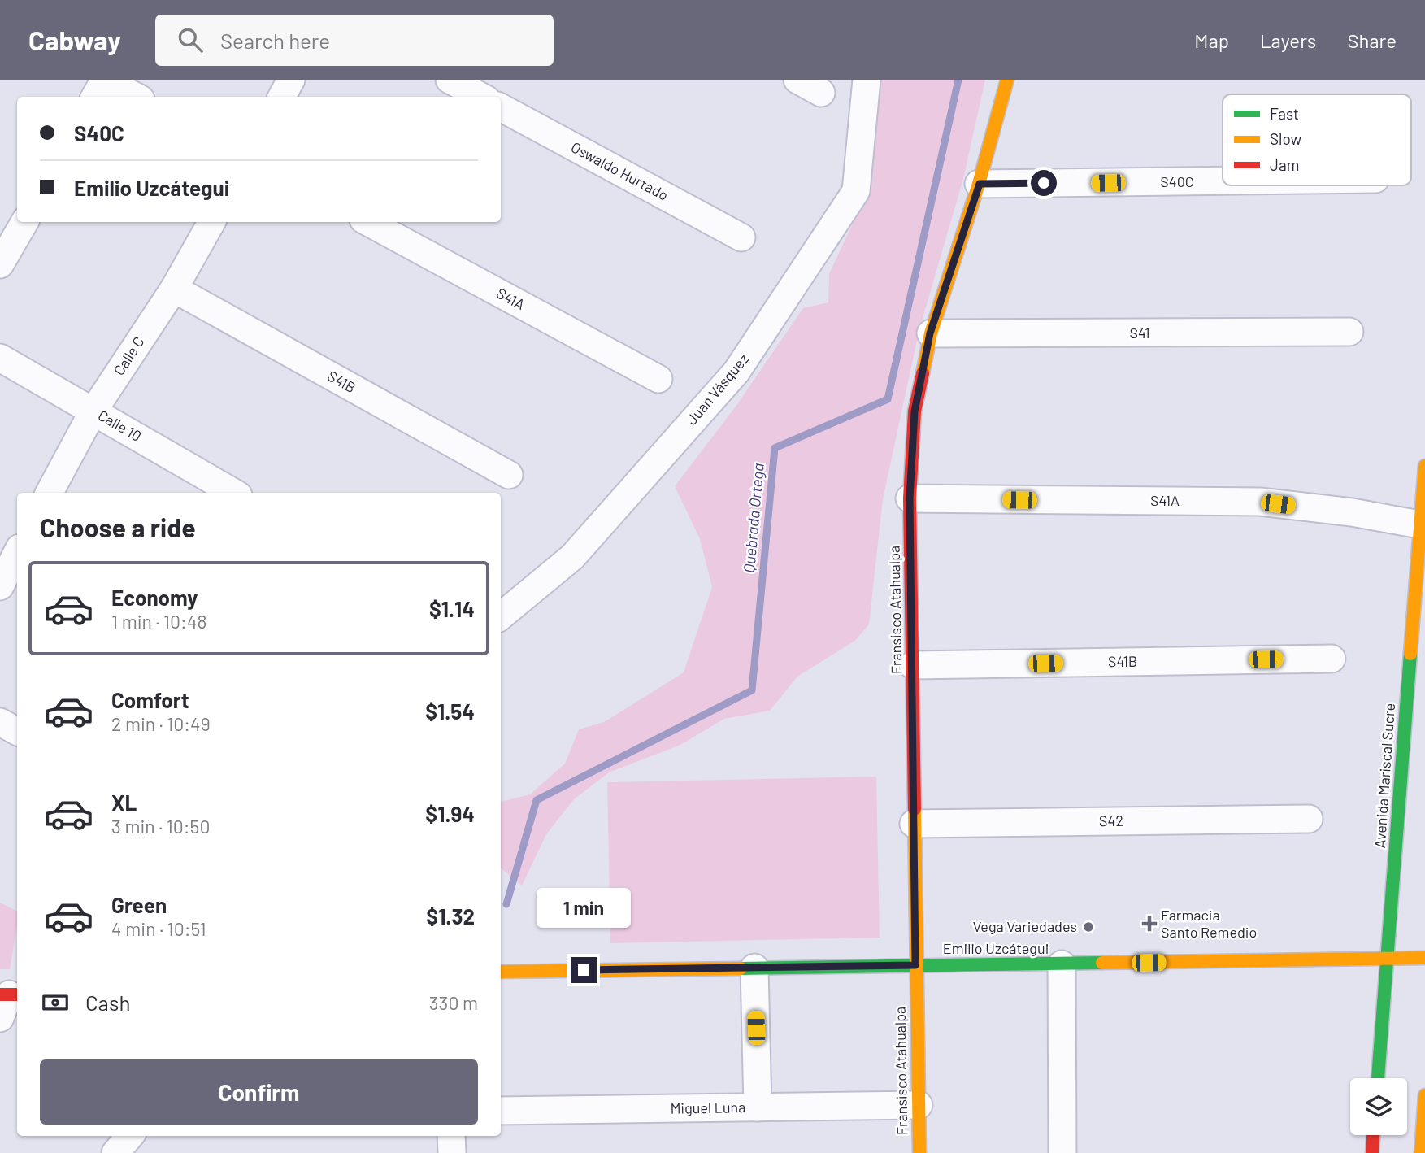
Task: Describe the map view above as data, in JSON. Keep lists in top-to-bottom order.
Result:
{
  "streets": {
    "street": [
      "Oswaldo Hurtado",
      "S40C",
      "S41A",
      "S41",
      "Calle C",
      "S41B",
      "Juan Vásquez",
      "Calle 10",
      "Fransisco Atahualpa",
      "Avenida Mariscal Sucre",
      "S42",
      "Emilio Uzcátegui",
      "Miguel Luna"
    ]
  },
  "crossings": [
    ["S40C", "Fransisco Atahualpa"],
    ["S41A", "Fransisco Atahualpa"],
    ["S41A", "Avenida Mariscal Sucre"],
    ["S41", "Fransisco Atahualpa"],
    ["Calle C", "S41B"],
    ["Calle C", "Calle 10"],
    ["S41B", "Fransisco Atahualpa"],
    ["Fransisco Atahualpa", "S42"],
    ["Fransisco Atahualpa", "Emilio Uzcátegui"],
    ["Fransisco Atahualpa", "Miguel Luna"],
    ["Avenida Mariscal Sucre", "Emilio Uzcátegui"]
  ],
  "water": ["Quebrada Ortega"],
  "places": {
    "health": ["Farmacia Santo Remedio"],
    "other": ["Vega Variedades"]
  },
  "legend": ["Fast", "Slow", "Jam"],
  "page": {
    "header": "Cabway",
    "search": "Search here",
    "nav": ["Map", "Layers", "Share"],
    "banner": ["S40C", "Emilio Uzcátegui"],
    "heading": "Choose a ride",
    "list": [
      {
        "name": "Economy",
        "note": "1 min · 10:48",
        "value": "$1.14"
      },
      {
        "name": "Comfort",
        "note": "2 min · 10:49",
        "value": "$1.54"
      },
      {
        "name": "XL",
        "note": "3 min · 10:50",
        "value": "$1.94"
      },
      {
        "name": "Green",
        "note": "4 min · 10:51",
        "value": "$1.32"
      }
    ],
    "bubble": "1 min",
    "pay": ["Cash", "330 m"],
    "buttons": "Confirm"
  }
}
